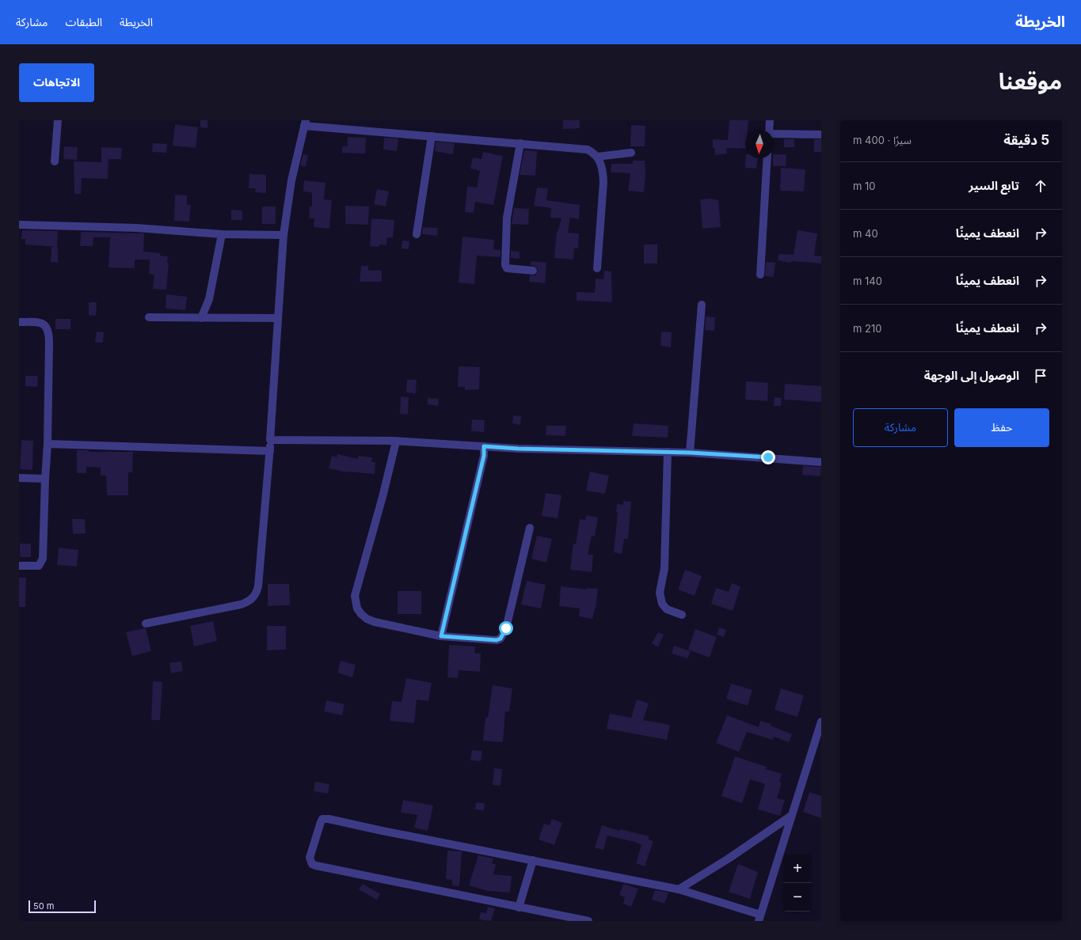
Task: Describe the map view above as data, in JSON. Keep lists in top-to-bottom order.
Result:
{
  "scale_bar": "50 m",
  "north": "bottom",
  "page": {
    "header": "الخريطة",
    "nav": ["الخريطة", "الطبقات", "مشاركة"],
    "title": "موقعنا",
    "buttons": [
      "الاتجاهات",
      ["حفظ", "مشاركة"]
    ],
    "heading": ["5 دقيقة", "سيرًا · 400 m"],
    "list": [
      ["تابع السير", "10 m"],
      ["انعطف يمينًا", "40 m"],
      ["انعطف يمينًا", "140 m"],
      ["انعطف يمينًا", "210 m"],
      "الوصول إلى الوجهة"
    ],
    "map_buttons": ["+", "−"],
    "scale": "50 m"
  }
}
